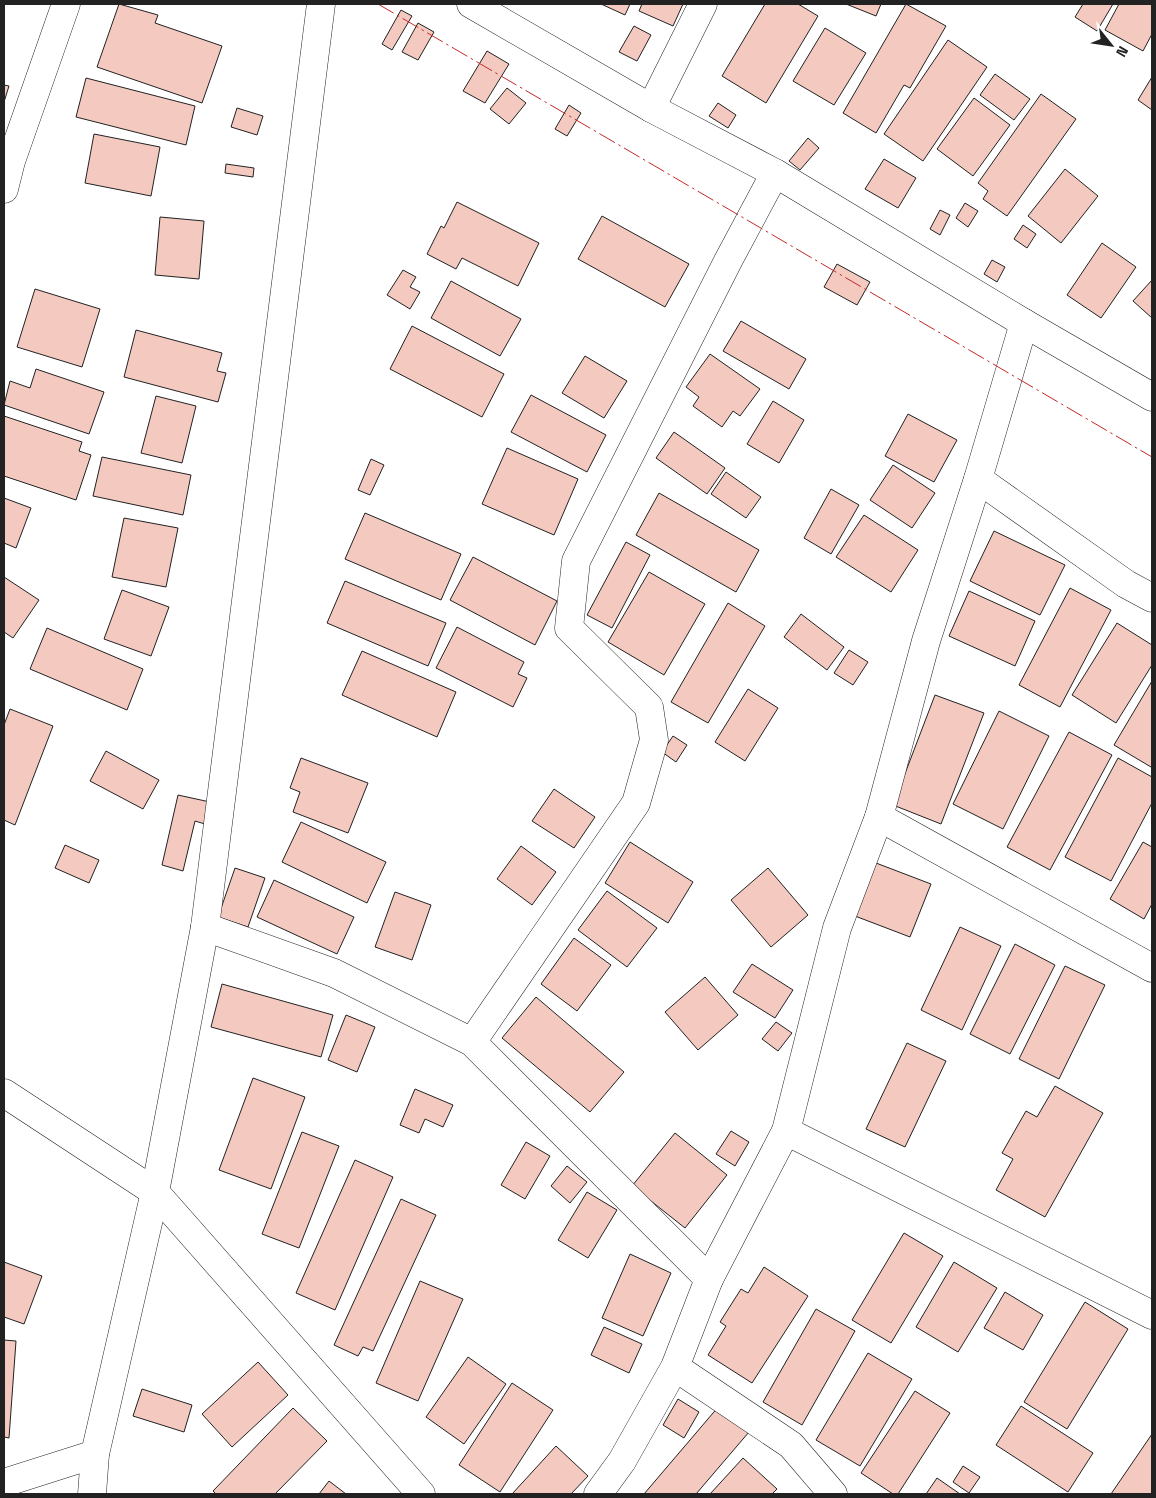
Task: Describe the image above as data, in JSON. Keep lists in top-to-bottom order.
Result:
{
  "north": "bottom right"
}
